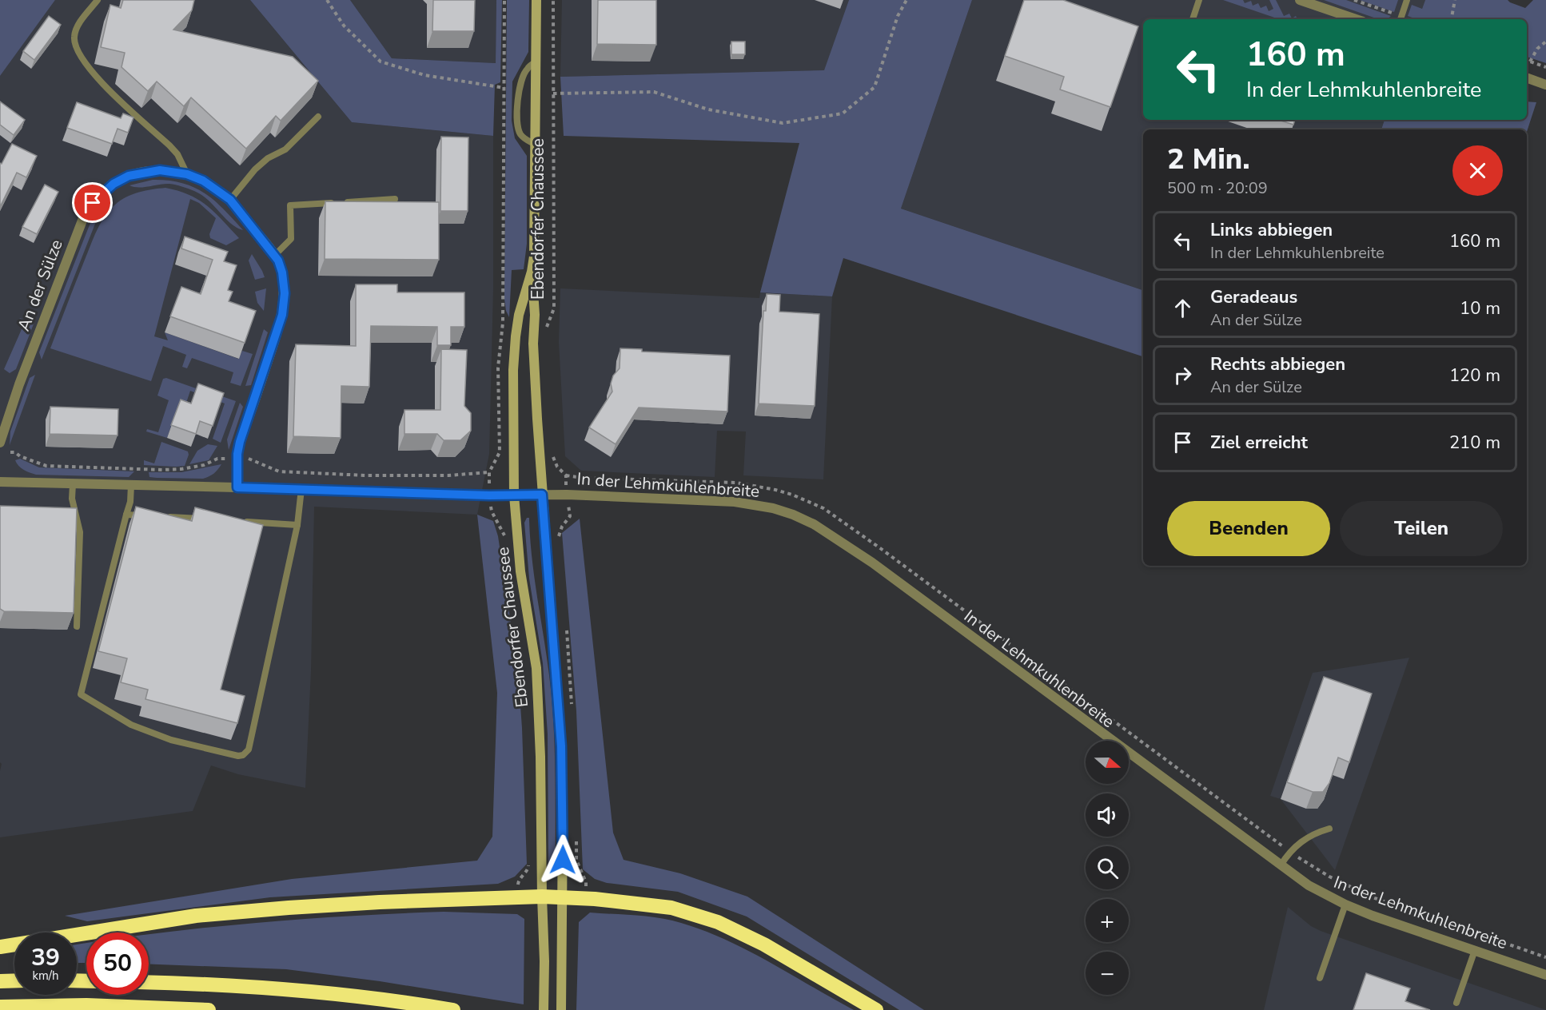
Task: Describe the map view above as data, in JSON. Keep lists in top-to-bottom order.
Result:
{
  "streets": {
    "main road": ["Ebendorfer Chaussee"],
    "street": ["An der Sülze", "In der Lehmkuhlenbreite"]
  },
  "crossings": [
    ["Ebendorfer Chaussee", "In der Lehmkuhlenbreite"]
  ],
  "north": "right",
  "page": {
    "turn": ["160 m", "In der Lehmkuhlenbreite"],
    "heading": ["2 Min.", "500 m · 20:09"],
    "list": [
      {
        "name": "Links abbiegen",
        "note": "In der Lehmkuhlenbreite",
        "value": "160 m"
      },
      {
        "name": "Geradeaus",
        "note": "An der Sülze",
        "value": "10 m"
      },
      {
        "name": "Rechts abbiegen",
        "note": "An der Sülze",
        "value": "120 m"
      },
      {
        "name": "Ziel erreicht",
        "value": "210 m"
      }
    ],
    "buttons": ["Beenden", "Teilen"],
    "map_buttons": ["+", "−"],
    "speed": "39 km/h",
    "limit": "50"
  }
}
